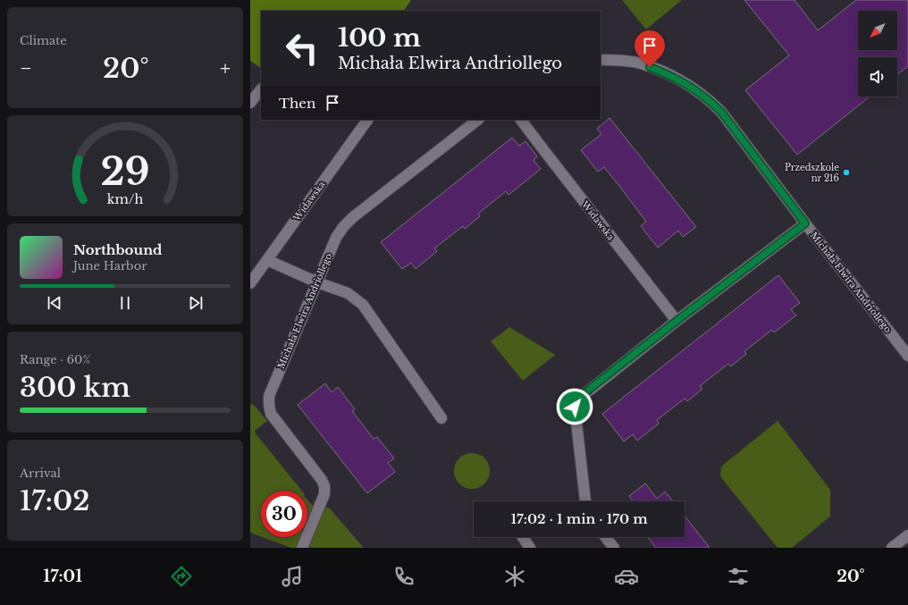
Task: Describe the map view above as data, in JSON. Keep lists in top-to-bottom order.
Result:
{
  "streets": {
    "street": ["Widawska", "Michała Elwira Andriollego"]
  },
  "places": ["Przedszkole nr 216"],
  "north": "bottom left",
  "page": {
    "tile": [
      "Climate",
      ["Range · 60%", "300 km"],
      ["Arrival", "17:02"]
    ],
    "turn": ["100 m", "Michała Elwira Andriollego"],
    "heat": ["−", "20°", "+"],
    "then": "Then",
    "song": ["Northbound", "June Harbor"],
    "limit": "30",
    "trip": "17:02 · 1 min · 170 m",
    "tabs": ["17:01", "20°"],
    "gauge": ["29", "km/h"]
  }
}
